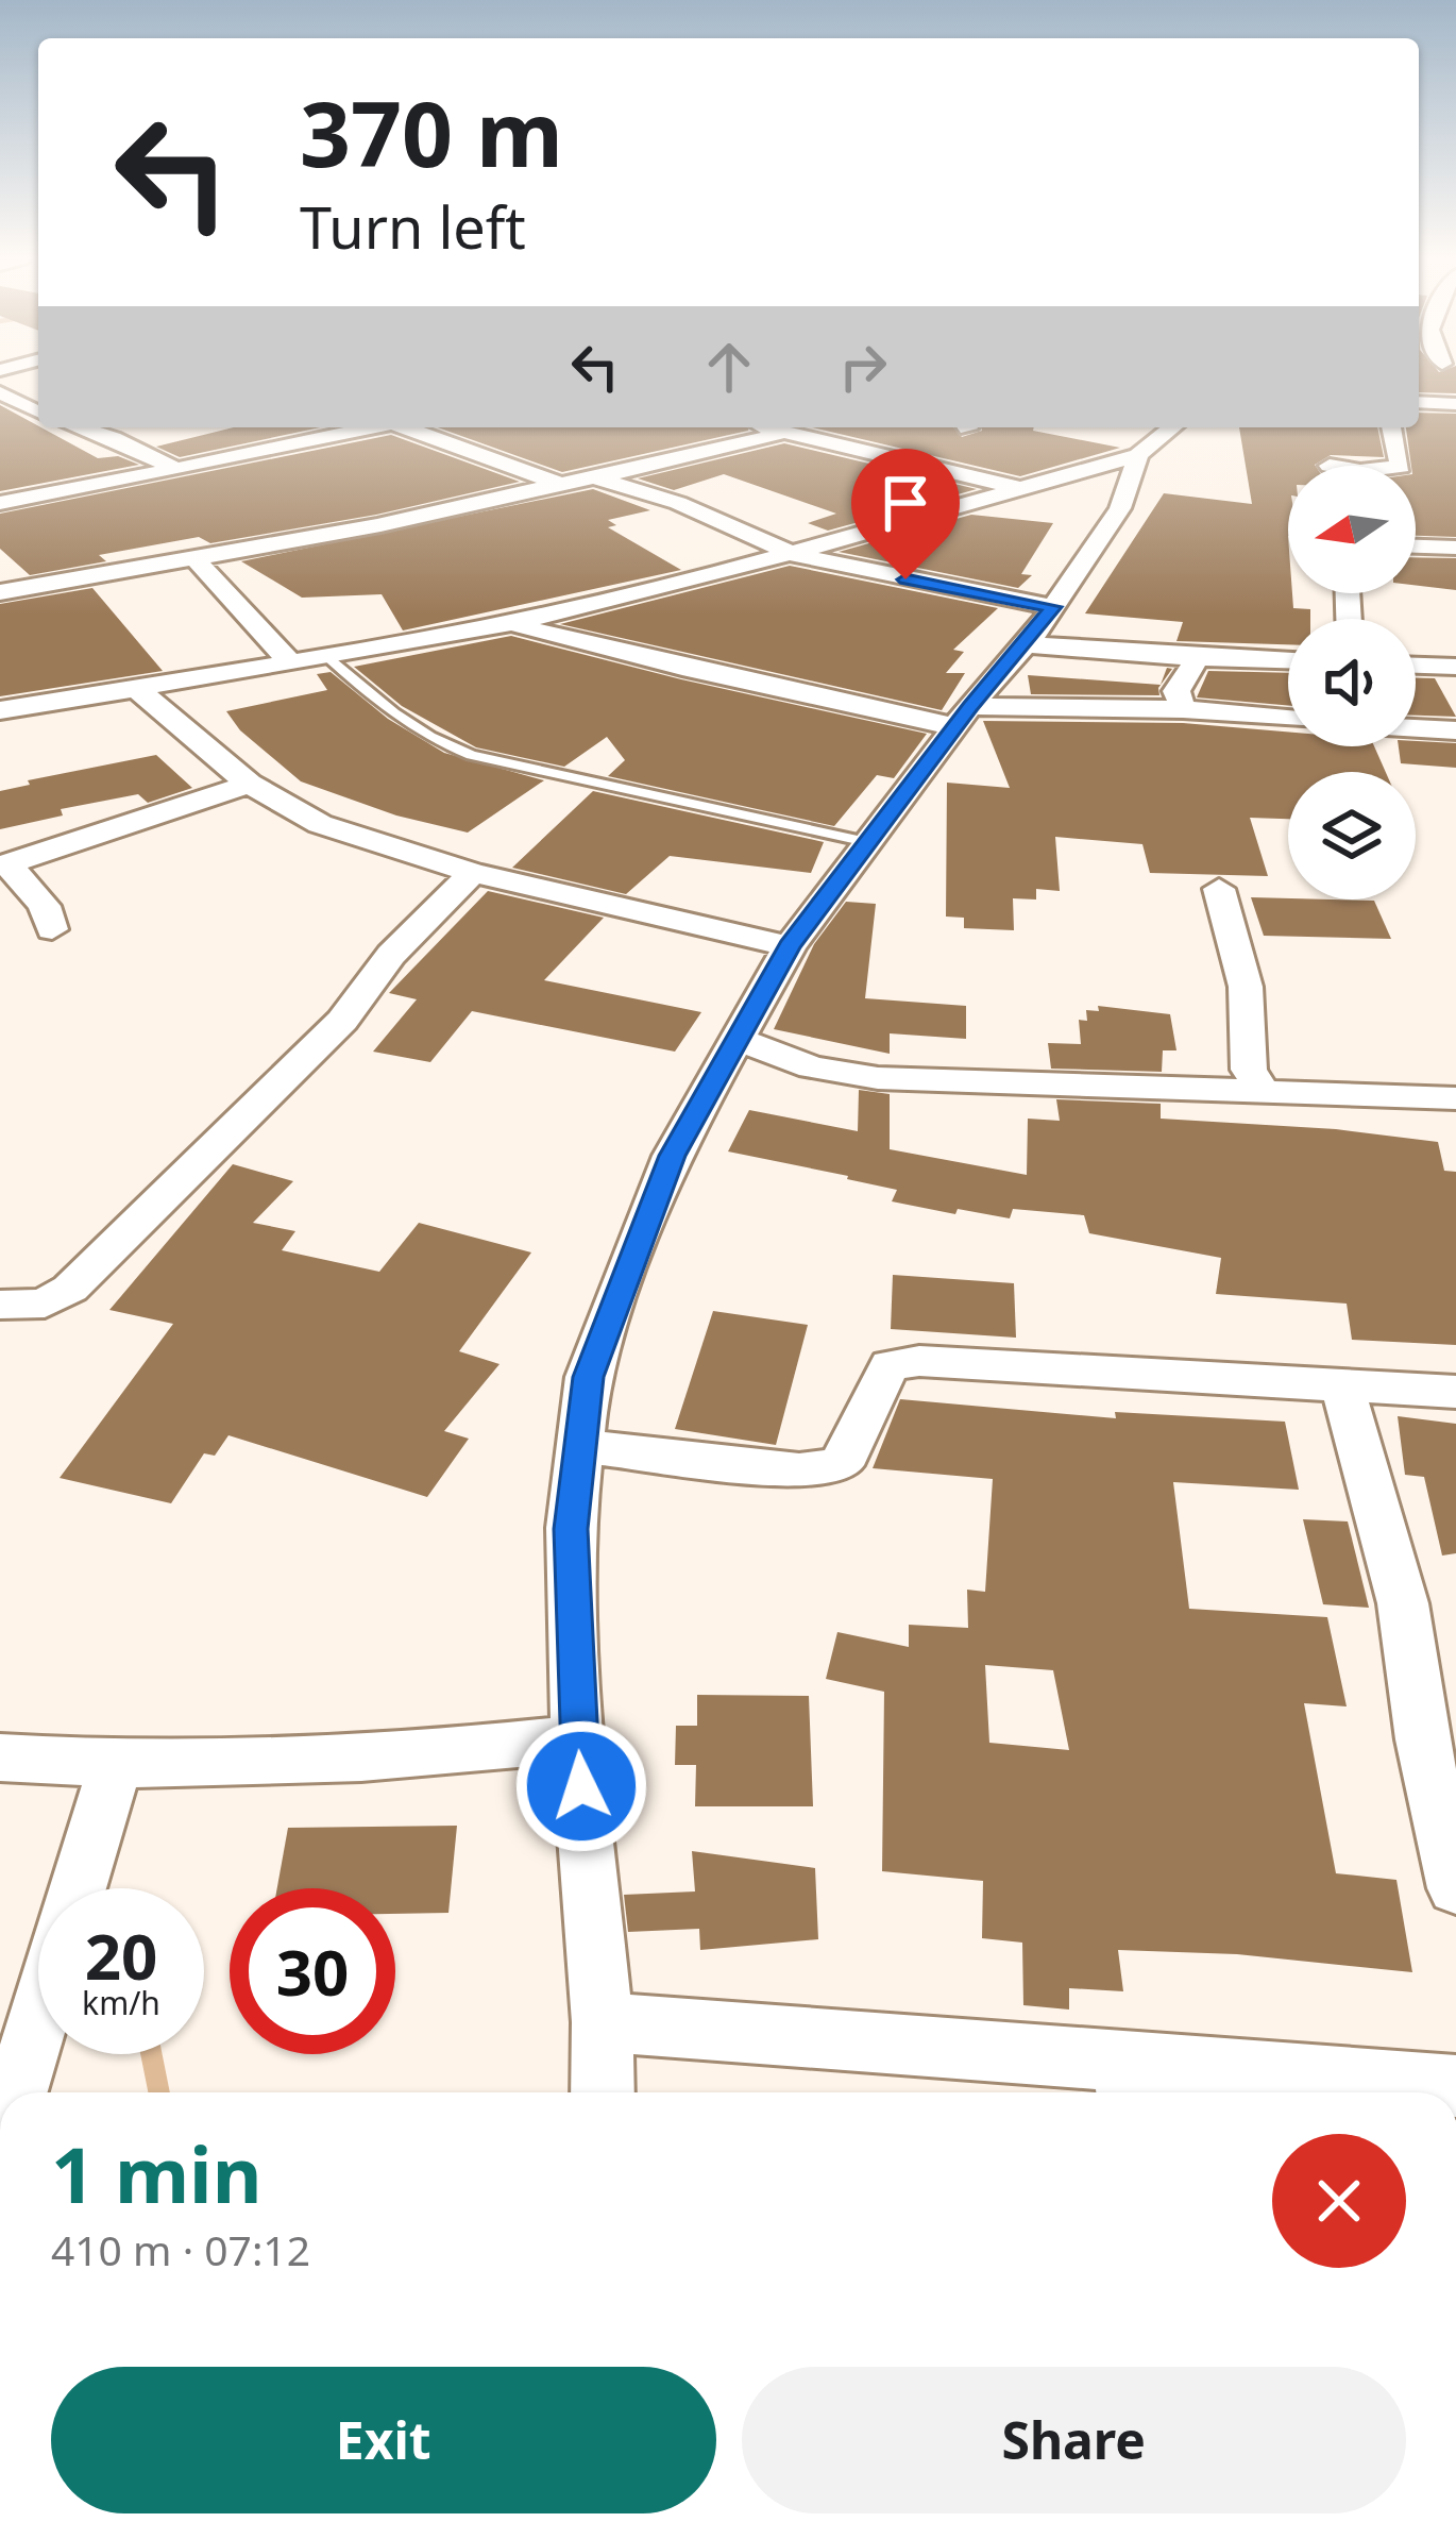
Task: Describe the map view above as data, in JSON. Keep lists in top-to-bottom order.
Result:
{
  "north": "left",
  "page": {
    "turn": ["370 m", "Turn left"],
    "speed": "20 km/h",
    "limit": "30",
    "heading": ["1 min", "410 m · 07:12"],
    "buttons": ["Exit", "Share"]
  }
}
